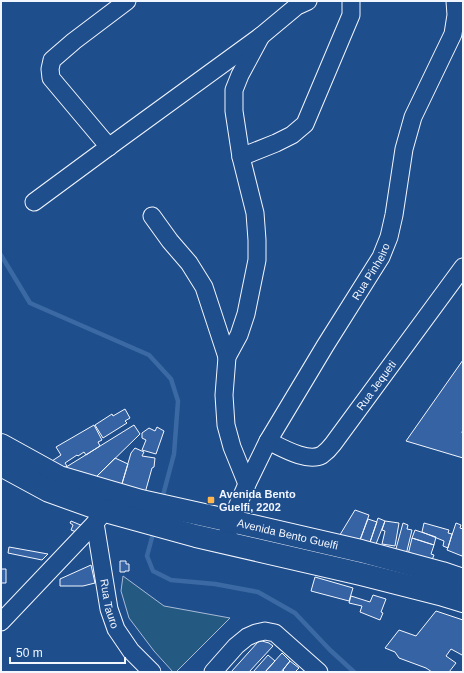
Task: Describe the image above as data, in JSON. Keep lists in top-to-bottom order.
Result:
{
  "streets": {
    "main road": ["Avenida Bento Guelfi"],
    "street": ["Rua Pinheiro", "Rua Jequeti", "Rua Tauro"]
  },
  "crossings": [
    ["Rua Pinheiro", "Rua Jequeti"],
    ["Rua Pinheiro", "Avenida Bento Guelfi"],
    ["Avenida Bento Guelfi", "Rua Tauro"]
  ],
  "places": {
    "transit": ["Avenida Bento Guelfi, 2202"]
  },
  "scale_bar": "50 m"
}
